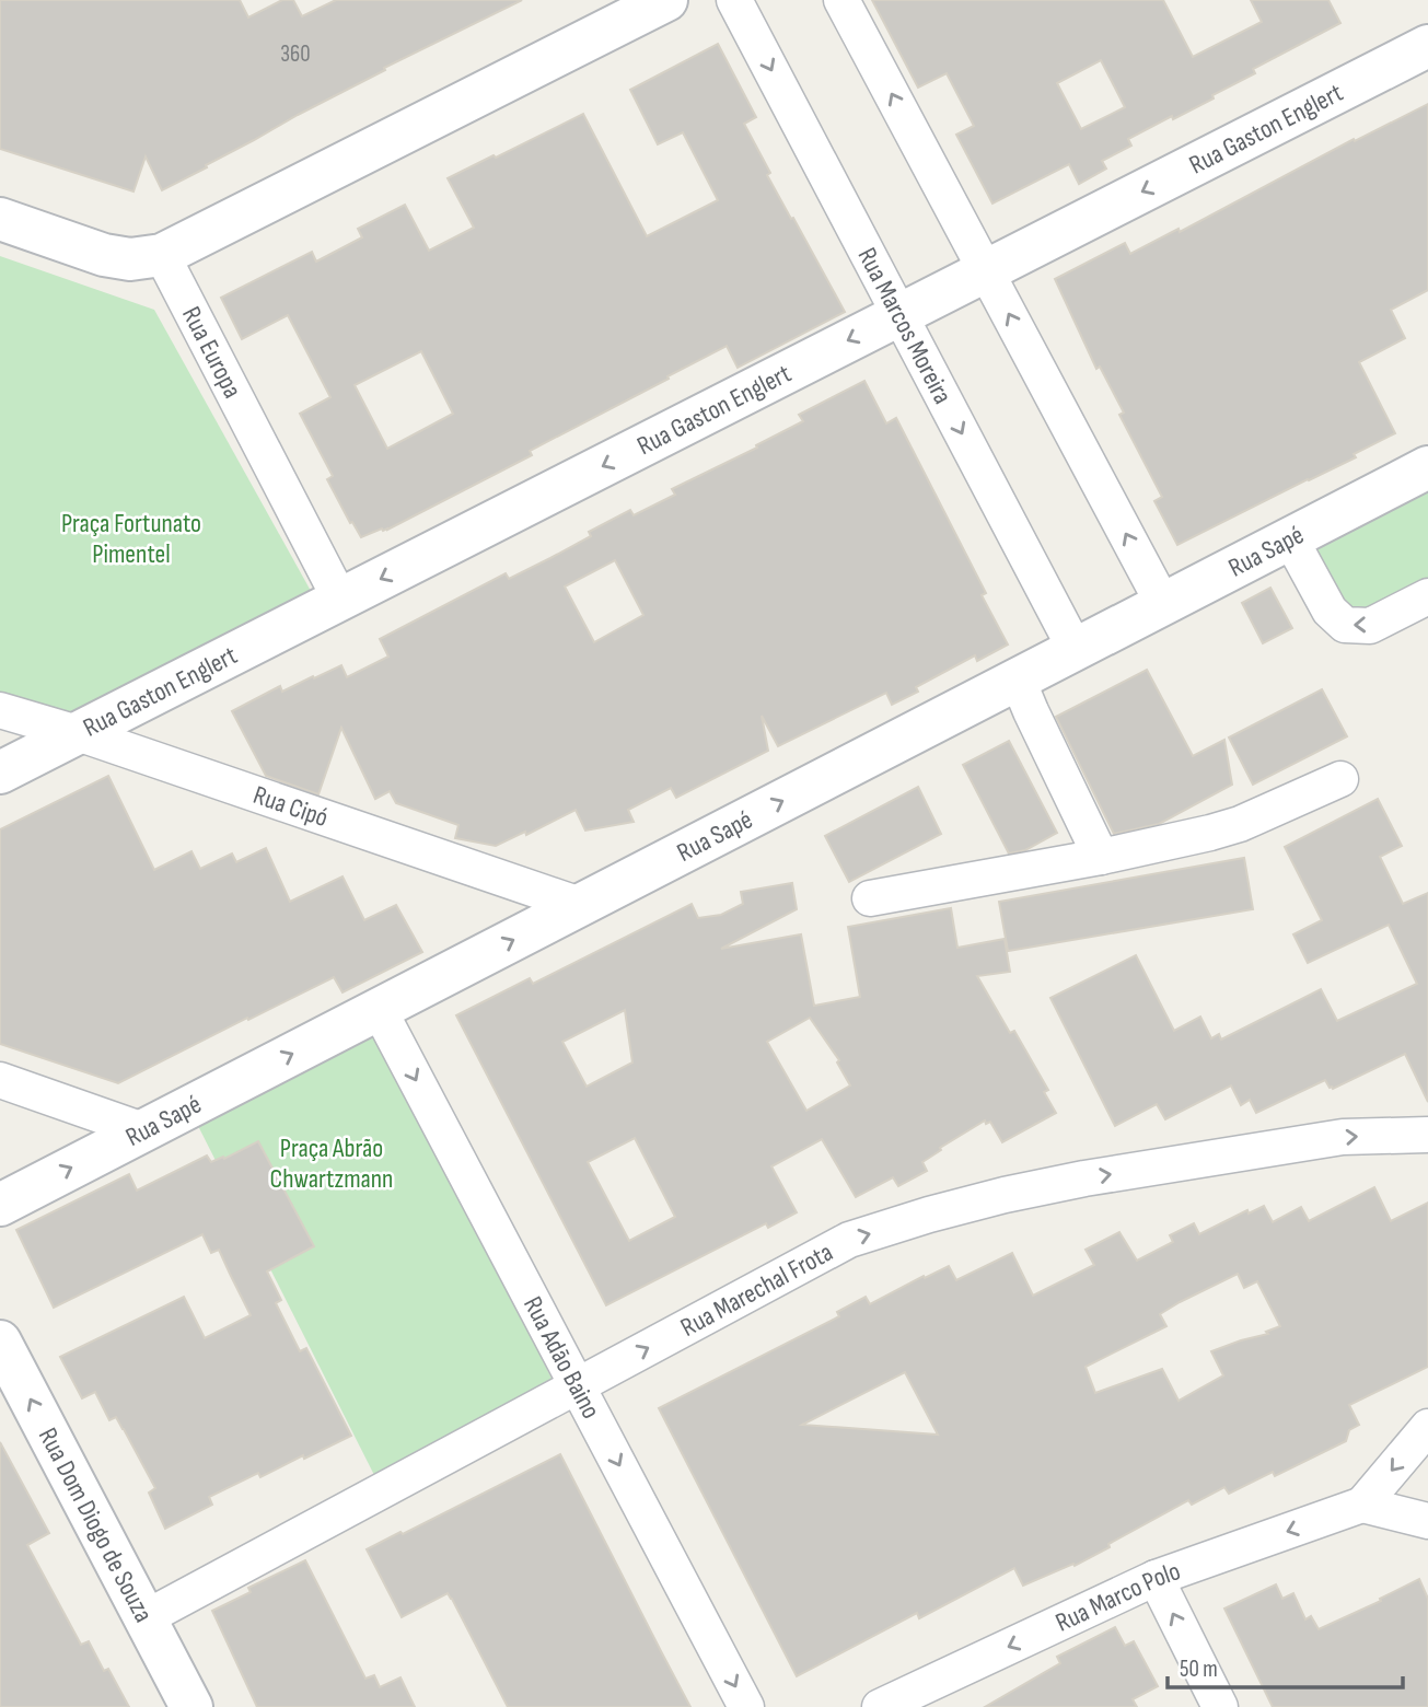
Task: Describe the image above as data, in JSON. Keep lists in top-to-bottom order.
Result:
{
  "streets": {
    "street": [
      "Rua Gaston Englert",
      "Rua Marcos Moreira",
      "Rua Europa",
      "Rua Sapé",
      "Rua Cipó",
      "Rua Marechal Frota",
      "Rua Adão Baino",
      "Rua Dom Diogo de Souza",
      "Rua Marco Polo"
    ]
  },
  "crossings": [
    ["Rua Gaston Englert", "Rua Marcos Moreira"],
    ["Rua Gaston Englert", "Rua Europa"],
    ["Rua Gaston Englert", "Rua Cipó"],
    ["Rua Marcos Moreira", "Rua Sapé"],
    ["Rua Sapé", "Rua Cipó"],
    ["Rua Sapé", "Rua Adão Baino"],
    ["Rua Marechal Frota", "Rua Adão Baino"],
    ["Rua Marechal Frota", "Rua Dom Diogo de Souza"]
  ],
  "one_way": [
    "Rua Gaston Englert",
    "Rua Sapé",
    "Rua Marechal Frota",
    "Rua Adão Baino",
    "Rua Dom Diogo de Souza",
    "Rua Marco Polo"
  ],
  "parks": ["Praça Fortunato Pimentel", "Praça Abrão Chwartzmann"],
  "house_numbers": ["360"],
  "scale_bar": "50 m"
}
